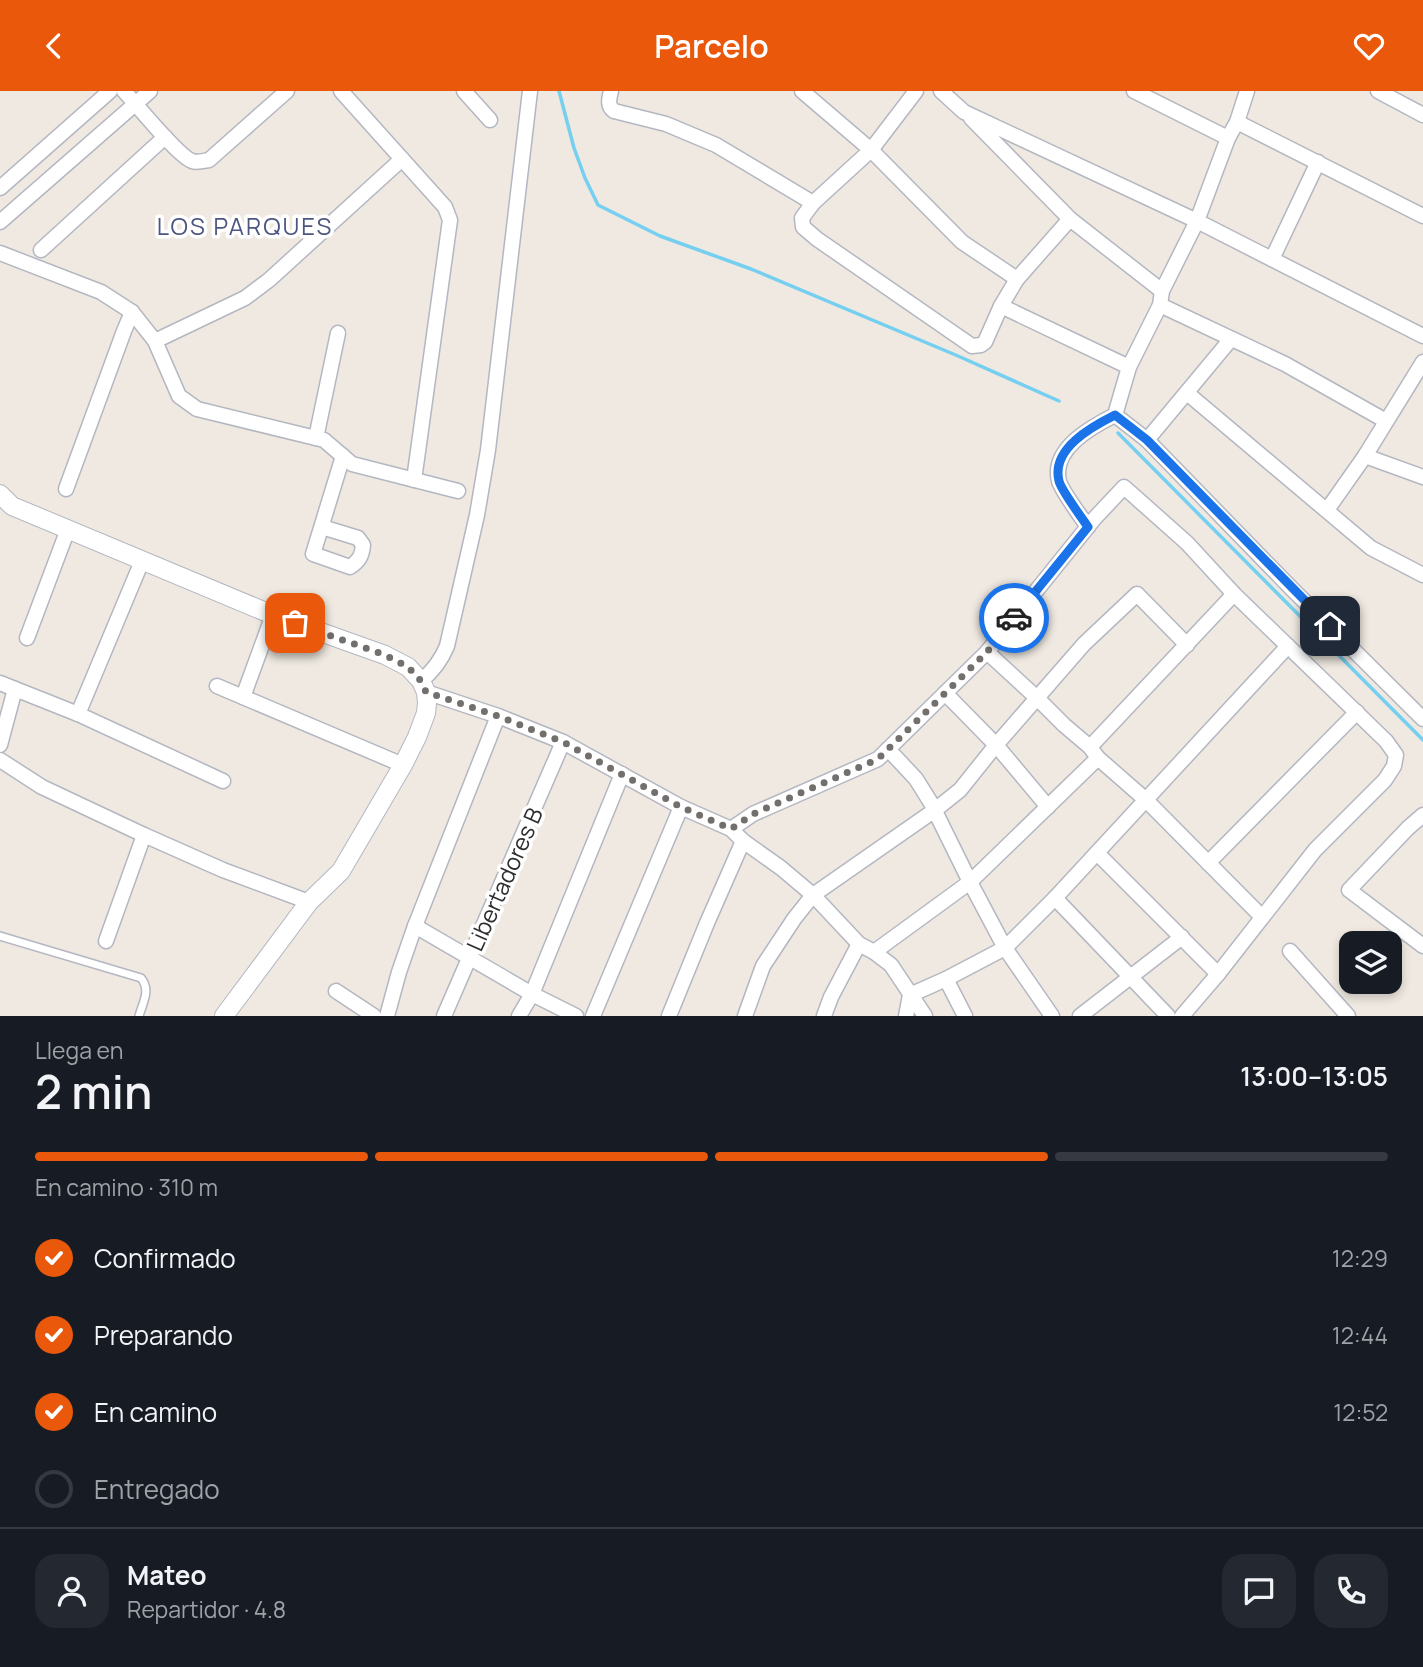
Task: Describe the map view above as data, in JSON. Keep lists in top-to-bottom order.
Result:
{
  "streets": {
    "street": ["Libertadores B"]
  },
  "districts": ["LOS PARQUES"],
  "page": {
    "header": "Parcelo",
    "heading": ["2 min", "Llega en", "13:00–13:05"],
    "panel": ["Mateo", "Repartidor · 4.8"],
    "bar": "En camino · 310 m",
    "list": [
      ["Confirmado", "12:29"],
      ["Preparando", "12:44"],
      ["En camino", "12:52"],
      "Entregado"
    ]
  }
}
